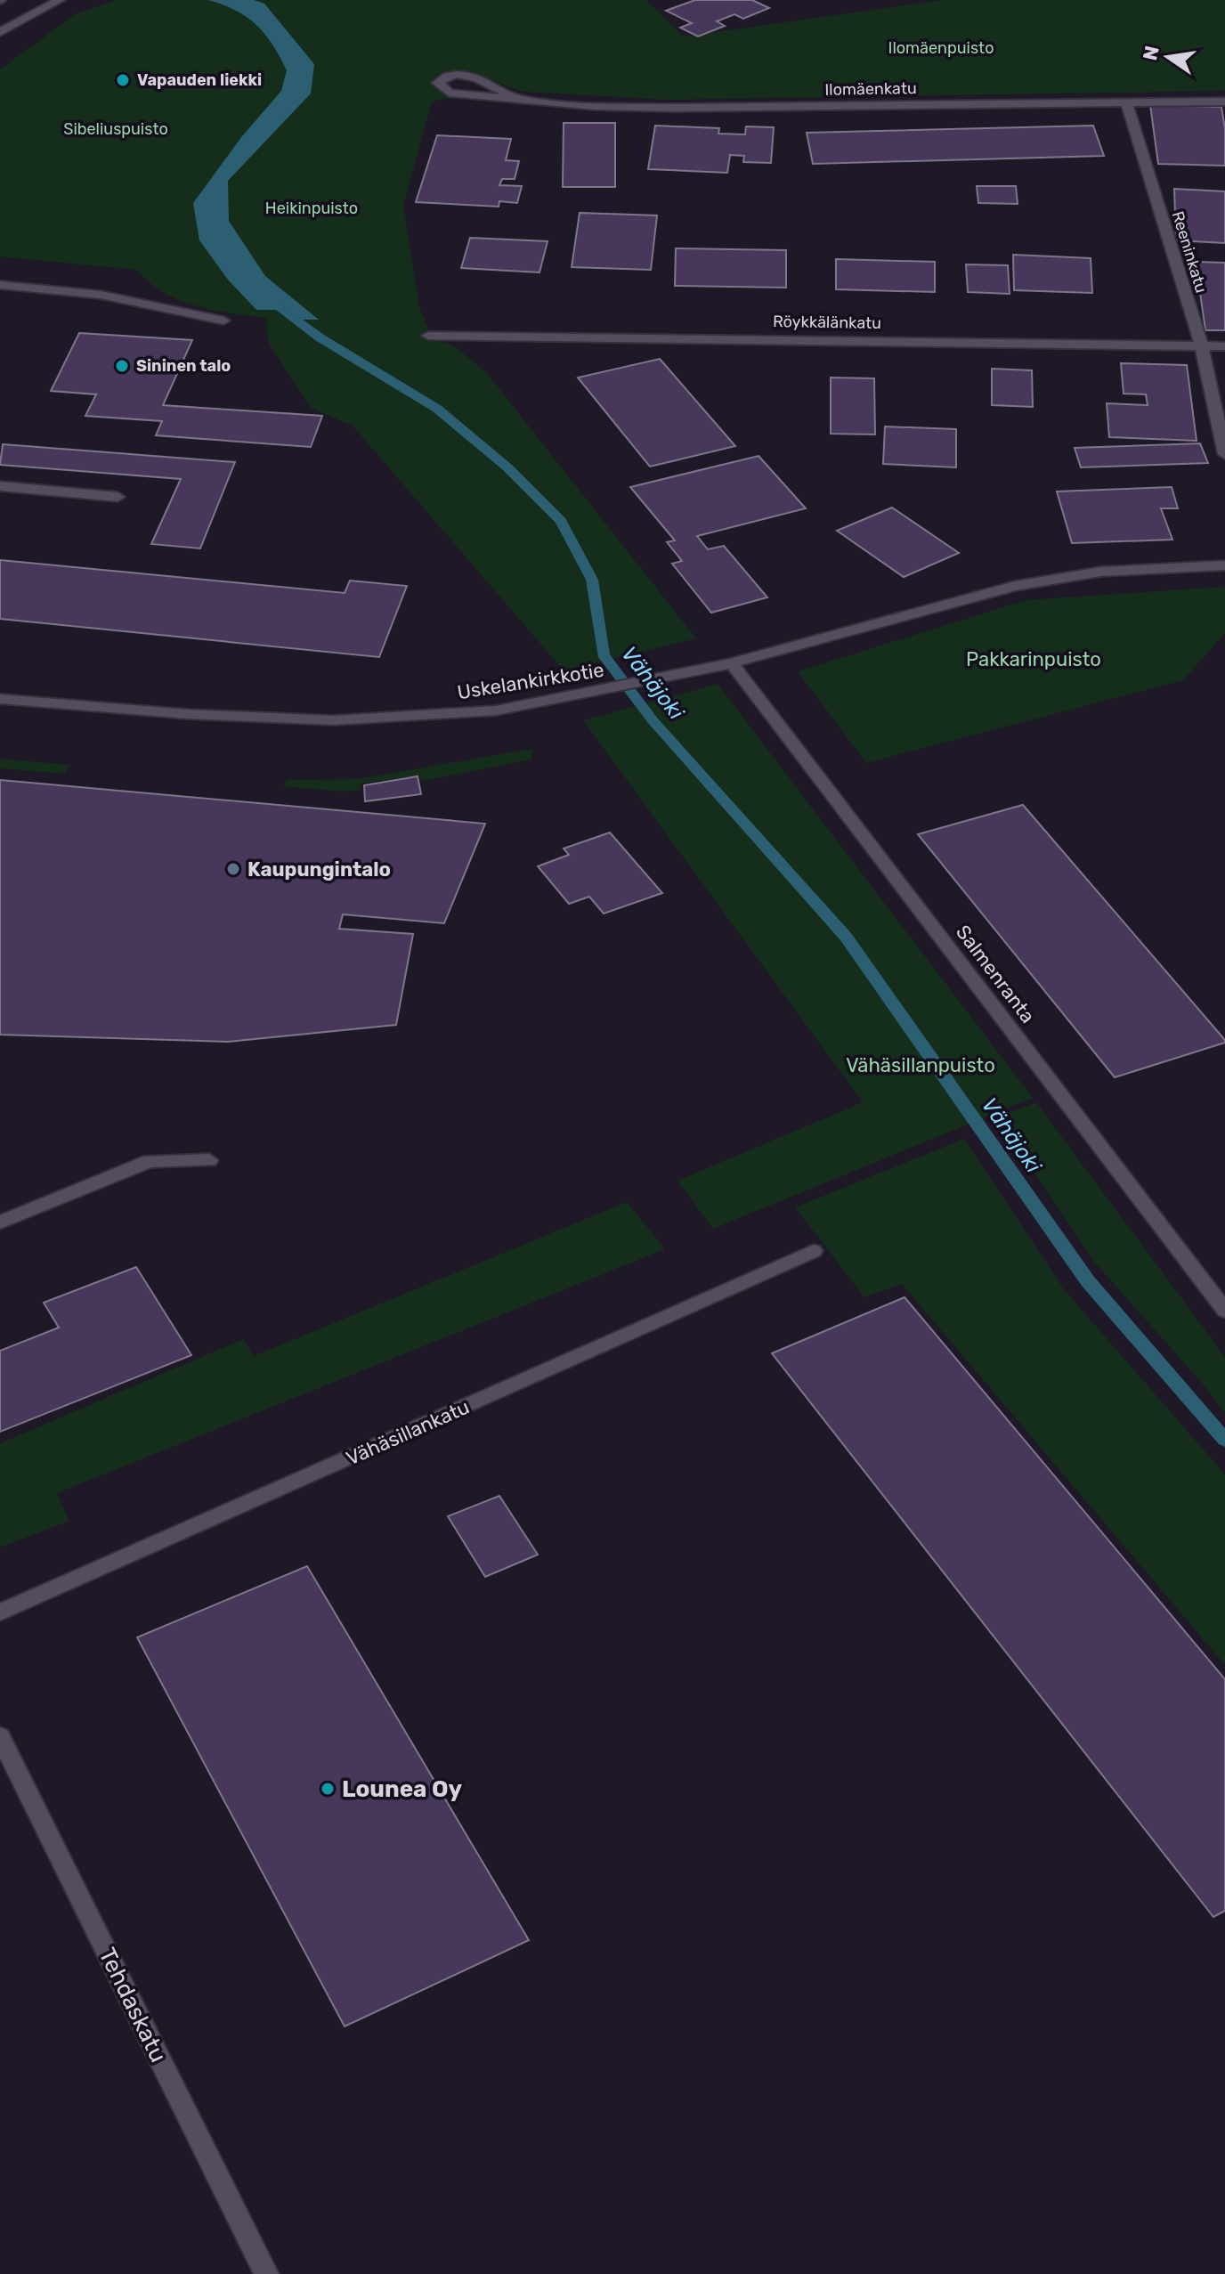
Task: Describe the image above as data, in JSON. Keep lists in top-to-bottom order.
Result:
{
  "streets": {
    "street": [
      "Ilomäenkatu",
      "Reeninkatu",
      "Röykkälänkatu",
      "Uskelankirkkotie",
      "Salmenranta",
      "Vähäsillankatu",
      "Tehdaskatu"
    ]
  },
  "crossings": [
    ["Ilomäenkatu", "Reeninkatu"],
    ["Reeninkatu", "Röykkälänkatu"],
    ["Uskelankirkkotie", "Salmenranta"]
  ],
  "water": ["Vähäjoki"],
  "parks": [
    "Ilomäenpuisto",
    "Sibeliuspuisto",
    "Heikinpuisto",
    "Pakkarinpuisto",
    "Vähäsillanpuisto"
  ],
  "places": [
    "Vapauden liekki",
    "Sininen talo",
    "Kaupungintalo",
    "Lounea Oy"
  ],
  "north": "left"
}
